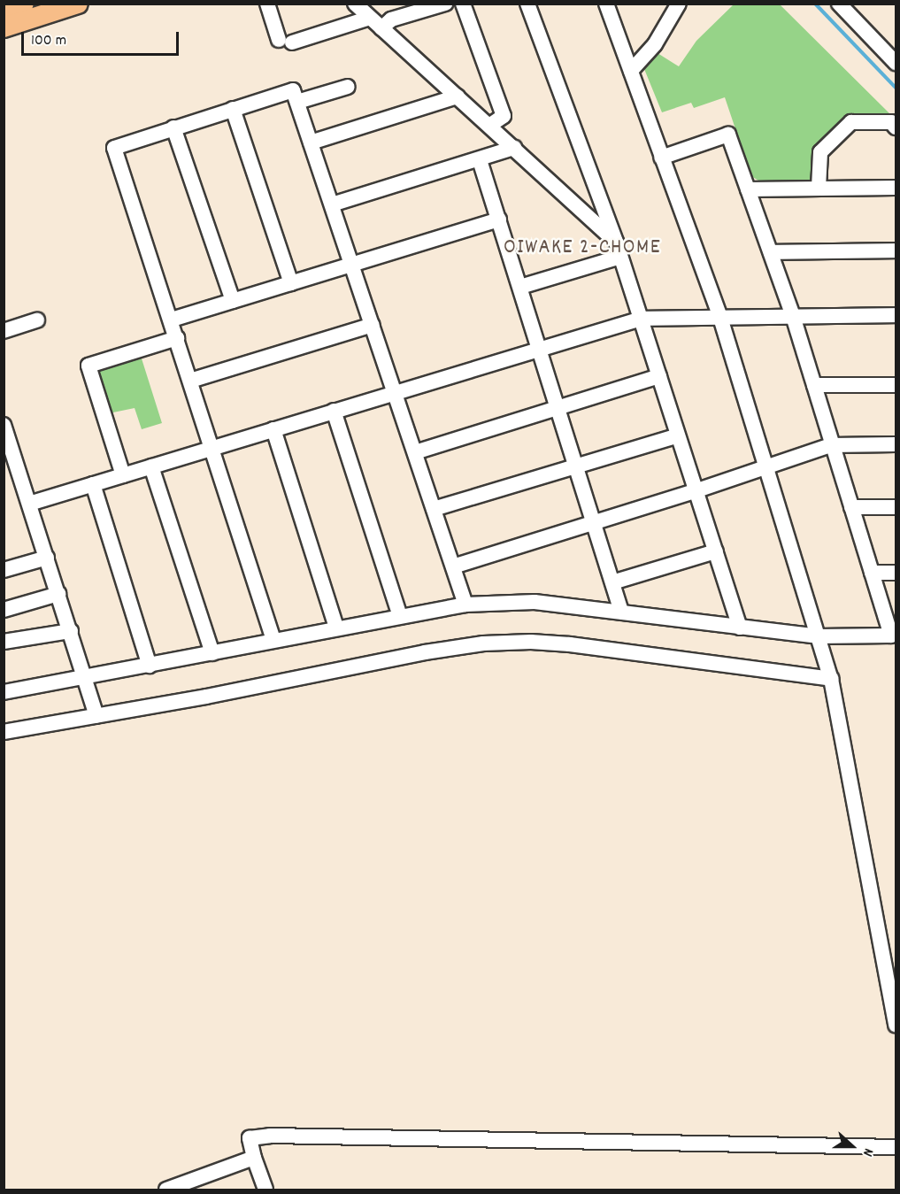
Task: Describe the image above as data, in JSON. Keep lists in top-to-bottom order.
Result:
{
  "districts": ["OIWAKE 2-CHOME"],
  "scale_bar": "100 m",
  "north": "right"
}
